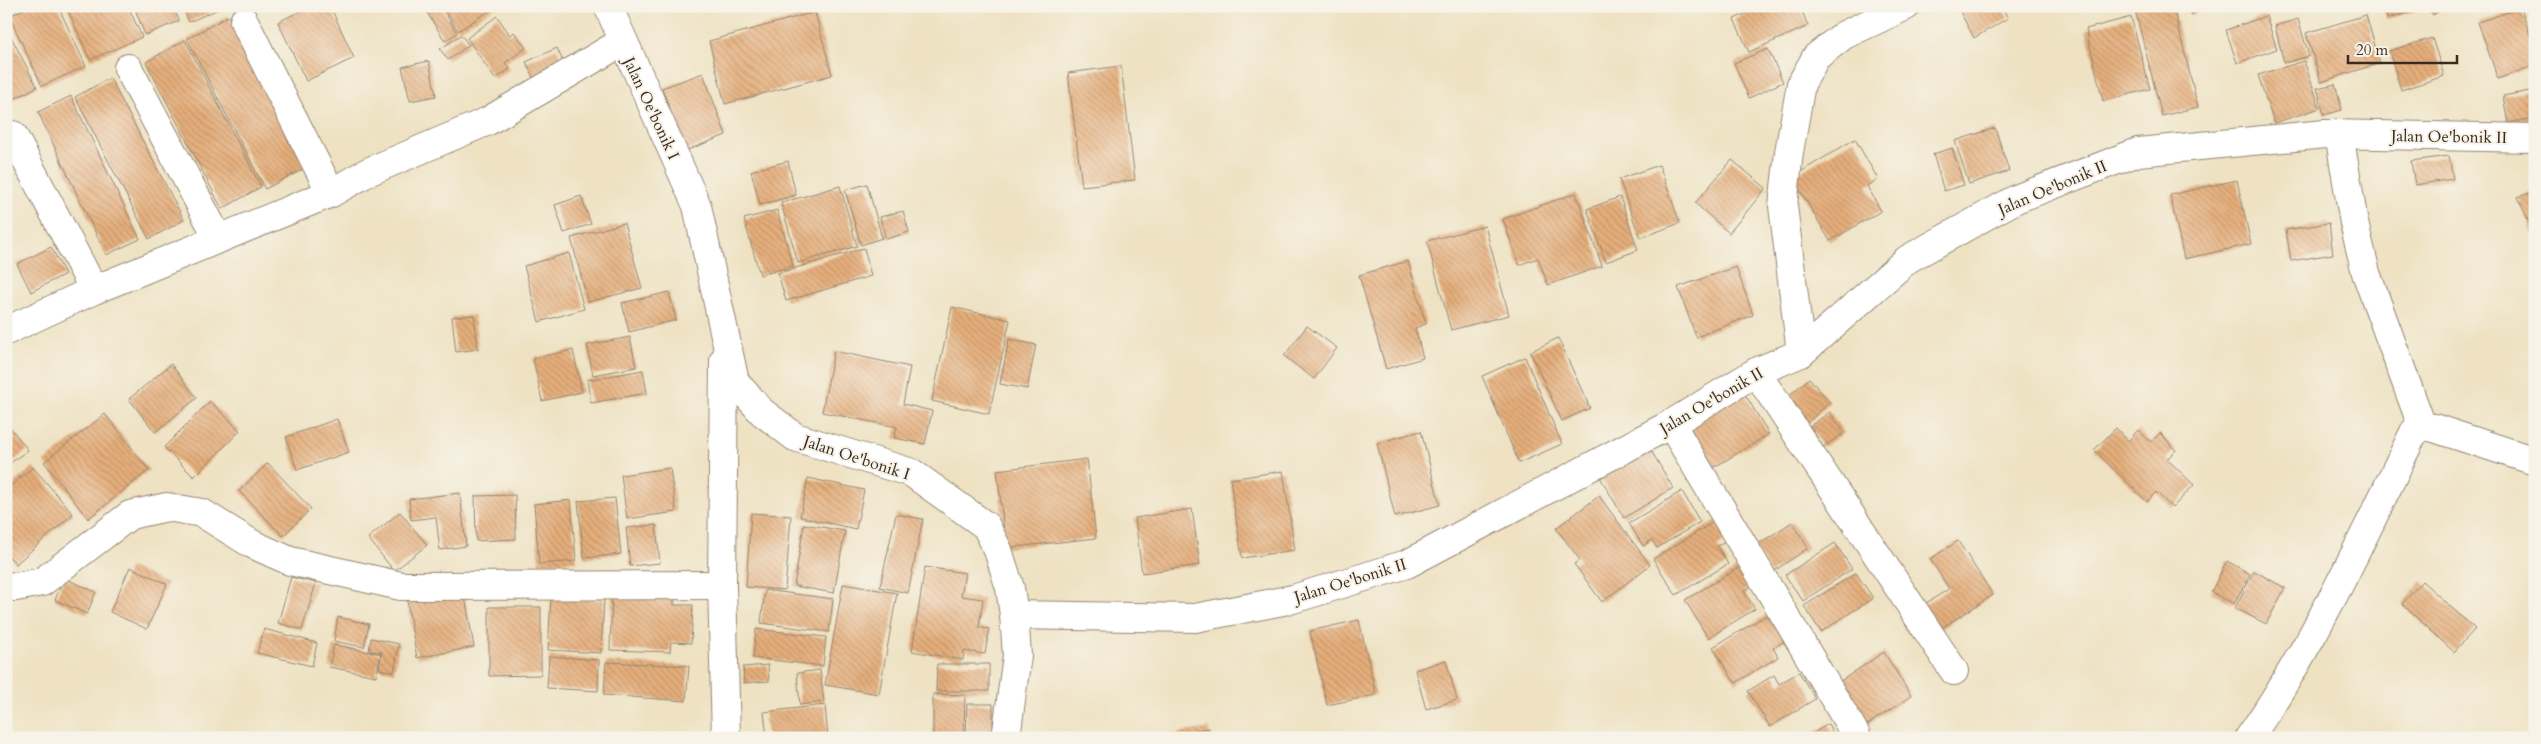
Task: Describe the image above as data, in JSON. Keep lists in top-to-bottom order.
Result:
{
  "streets": {
    "street": ["Jalan Oe'bonik I", "Jalan Oe'bonik II"]
  },
  "crossings": [
    ["Jalan Oe'bonik I", "Jalan Oe'bonik II"]
  ],
  "scale_bar": "20 m"
}
